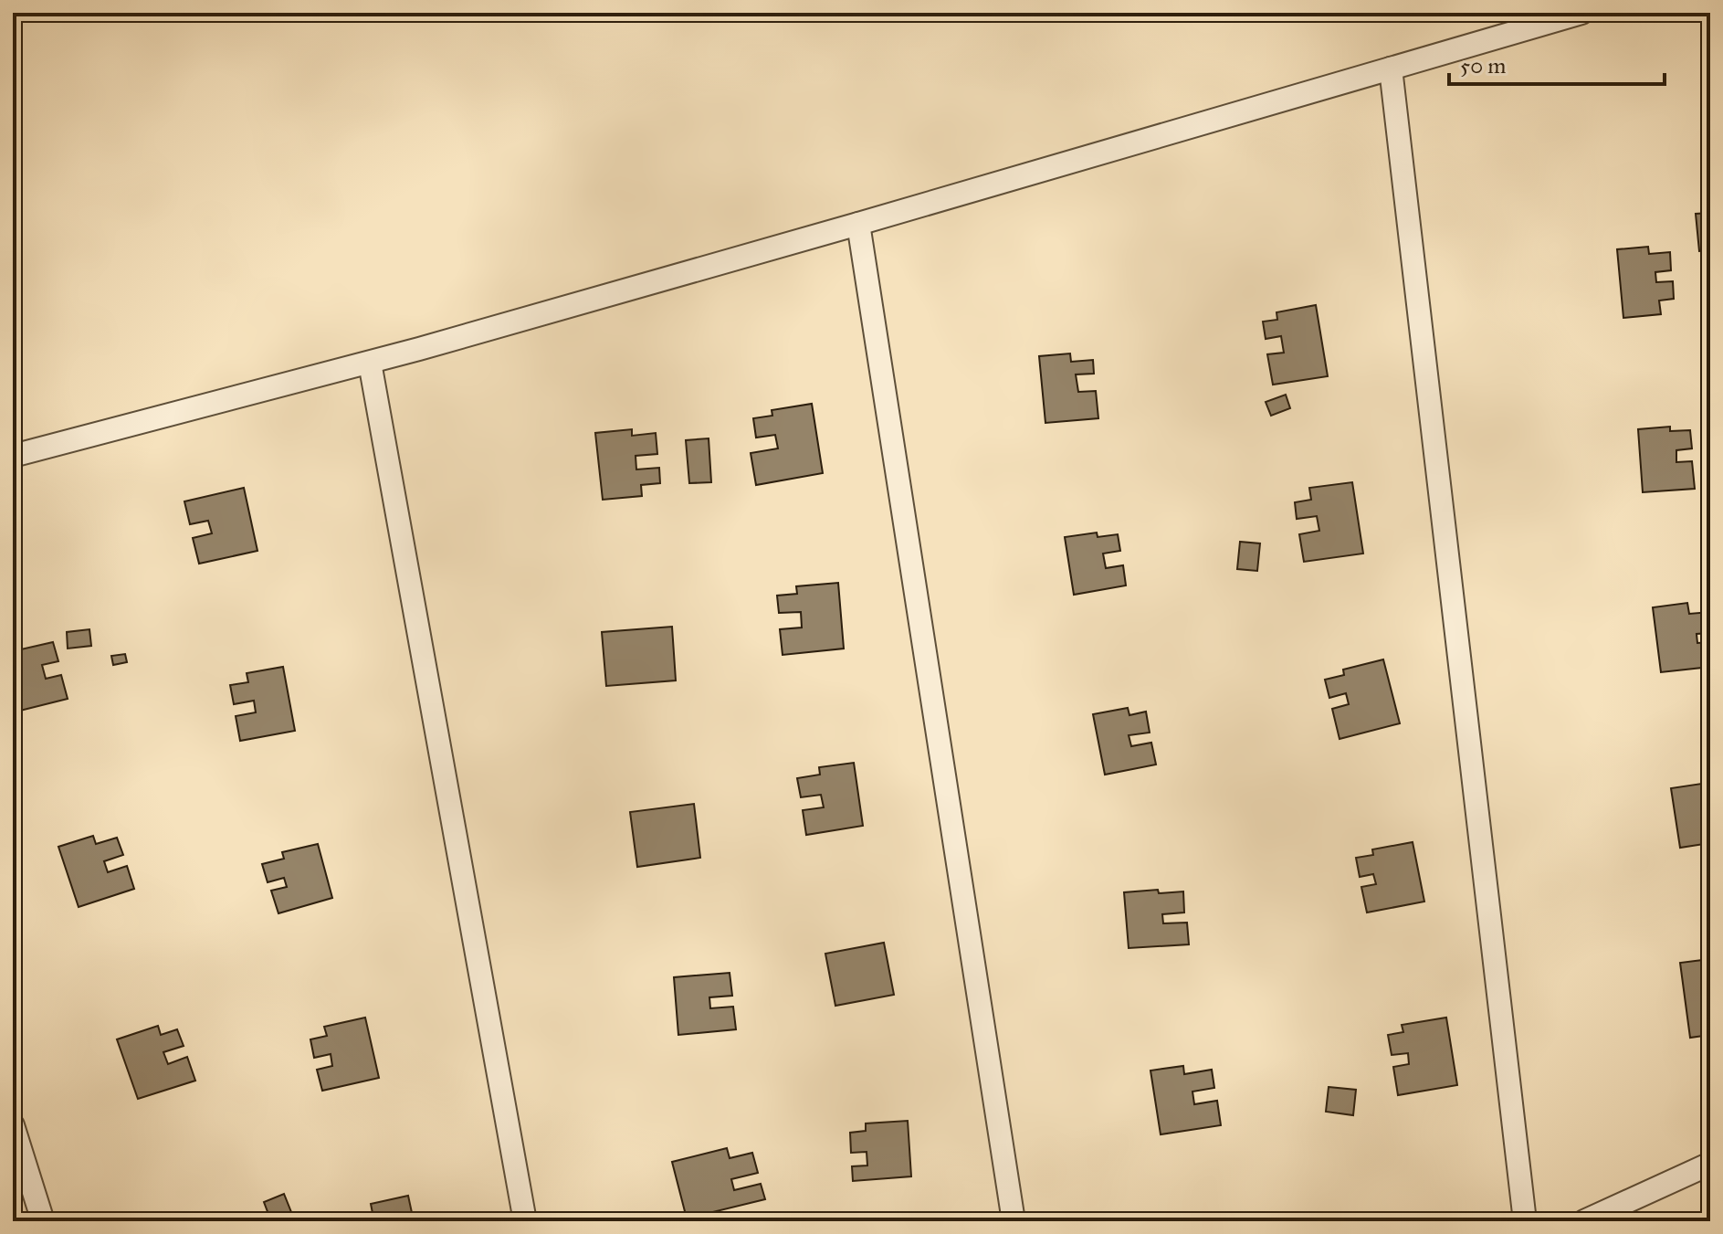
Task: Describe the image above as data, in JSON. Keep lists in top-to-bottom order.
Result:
{
  "scale_bar": "50 m"
}
